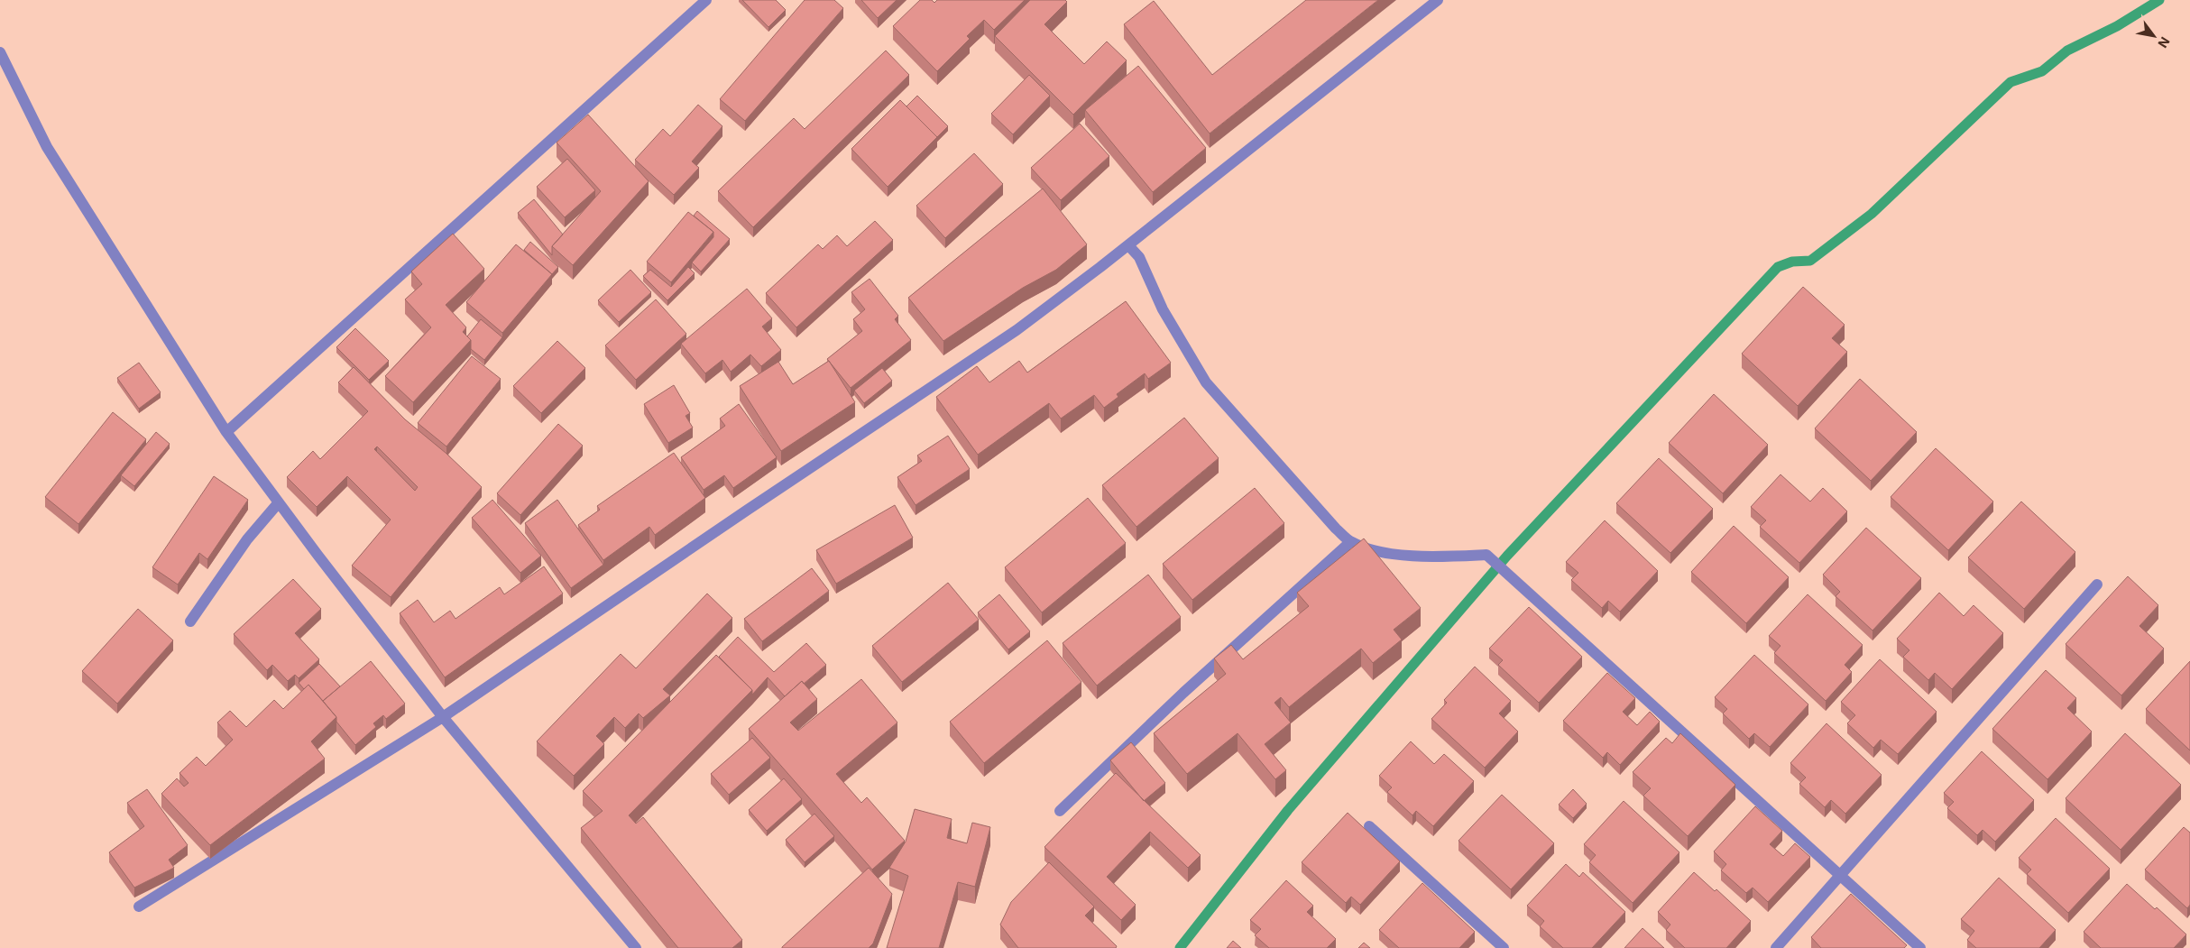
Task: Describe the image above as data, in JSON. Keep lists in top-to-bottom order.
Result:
{
  "north": "bottom right"
}
